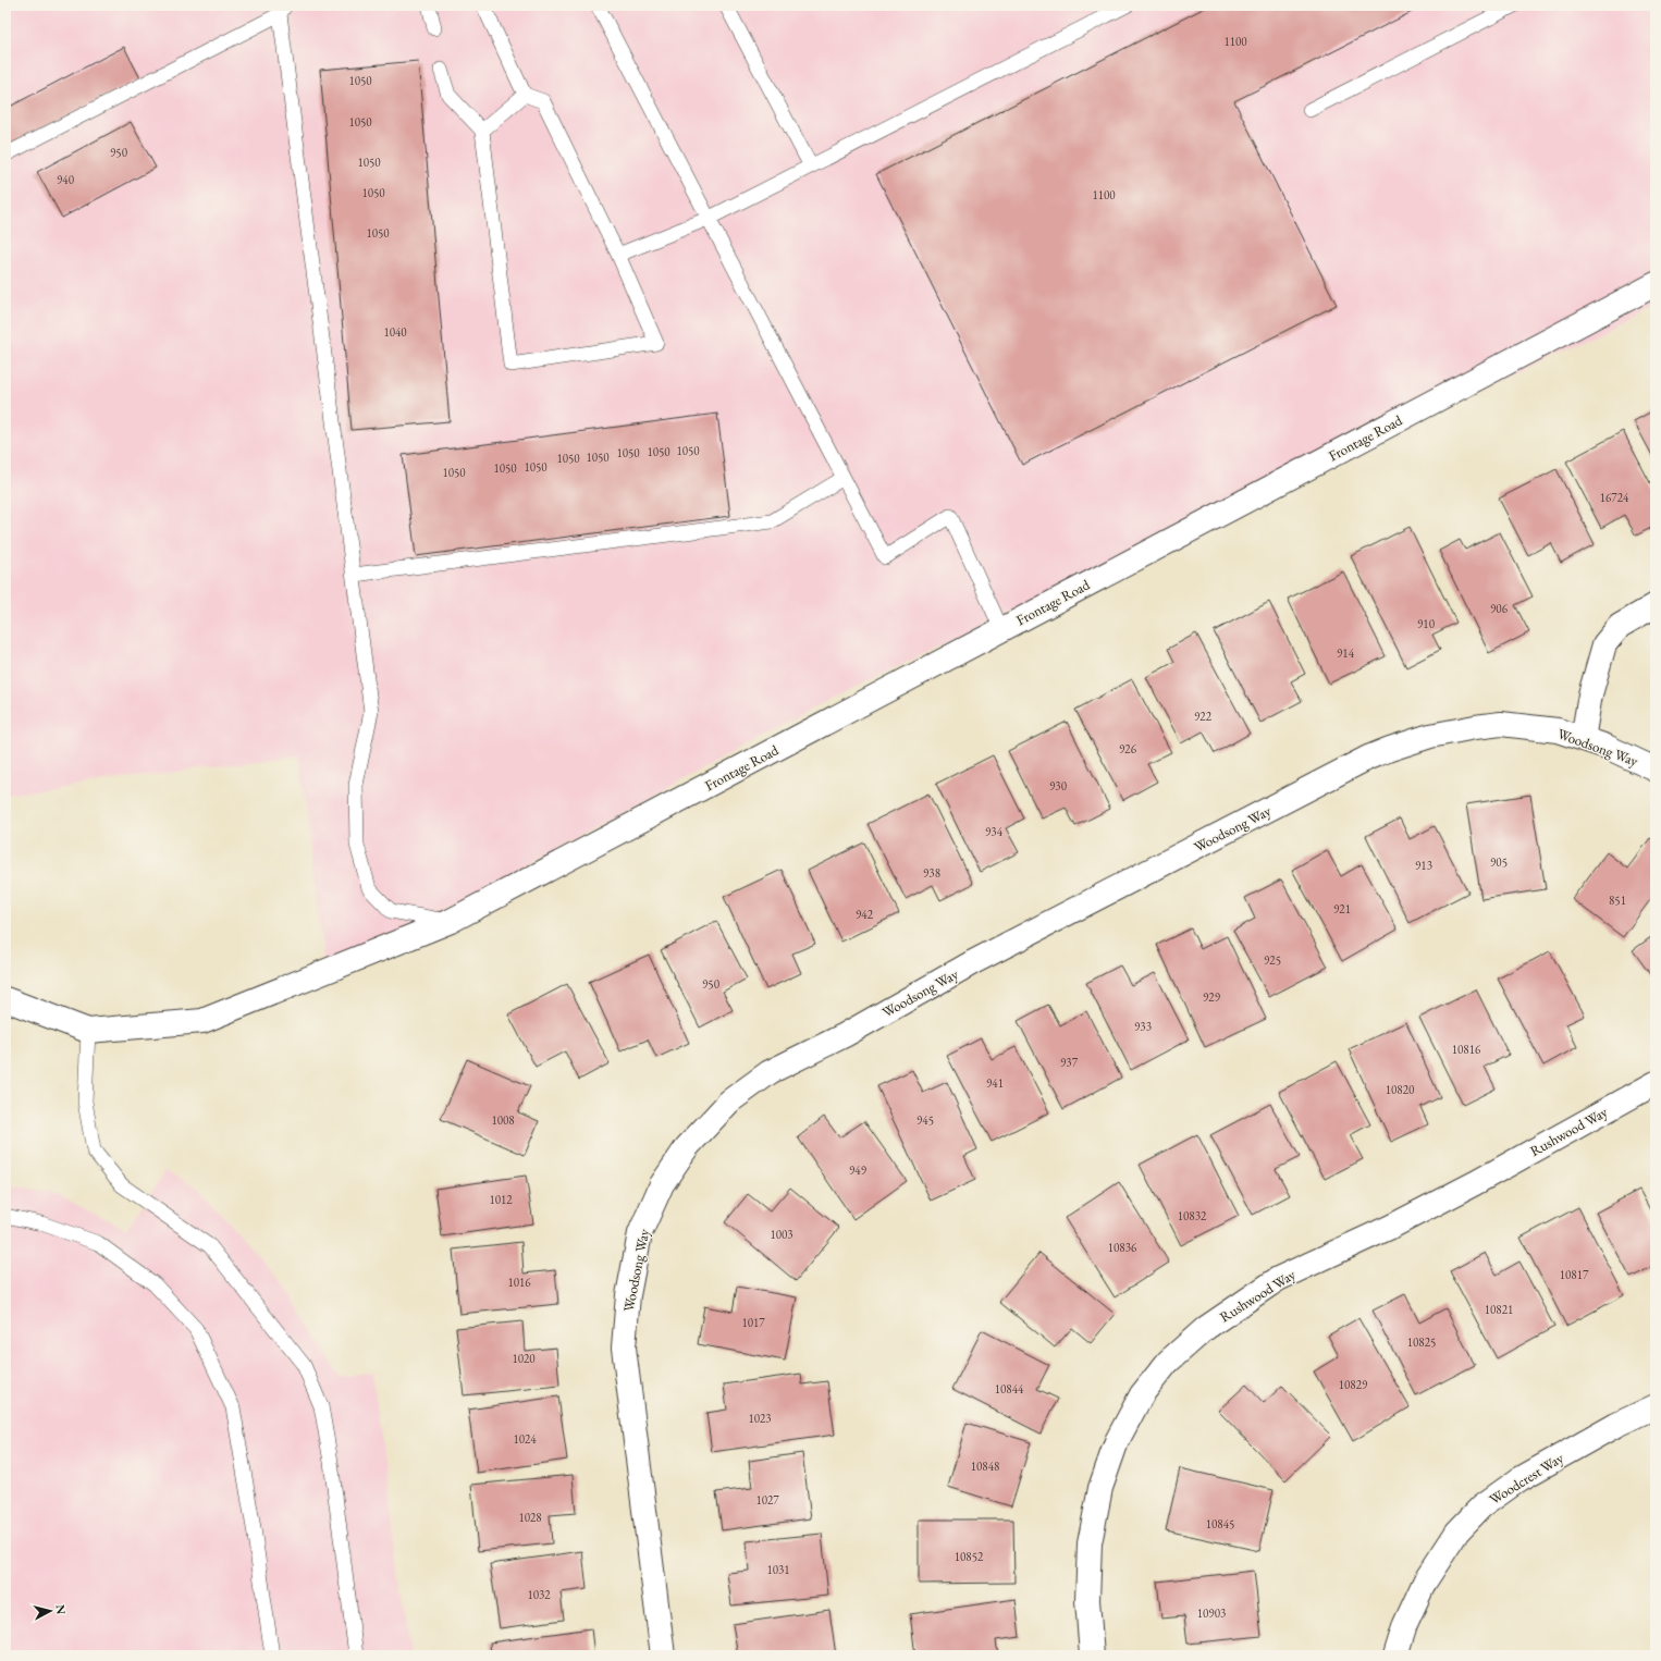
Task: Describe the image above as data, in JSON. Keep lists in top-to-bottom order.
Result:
{
  "streets": {
    "street": [
      "Frontage Road",
      "Woodsong Way",
      "Rushwood Way",
      "Woodcrest Way"
    ]
  },
  "house_numbers": [
    "1100",
    "1050",
    "1050",
    "950",
    "1050",
    "940",
    "1050",
    "1100",
    "1050",
    "1040",
    "1050",
    "1050",
    "1050",
    "1050",
    "1050",
    "1050",
    "1050",
    "1050",
    "16724",
    "906",
    "910",
    "914",
    "922",
    "926",
    "930",
    "934",
    "905",
    "913",
    "938",
    "851",
    "921",
    "942",
    "925",
    "950",
    "929",
    "933",
    "10816",
    "937",
    "941",
    "10820",
    "1008",
    "945",
    "949",
    "1012",
    "10832",
    "1003",
    "10836",
    "10817",
    "1016",
    "10821",
    "1017",
    "10825",
    "1020",
    "10829",
    "10844",
    "1023",
    "1024",
    "10848",
    "1027",
    "1028",
    "10845",
    "10852",
    "1031",
    "1032",
    "10903"
  ],
  "north": "right"
}
